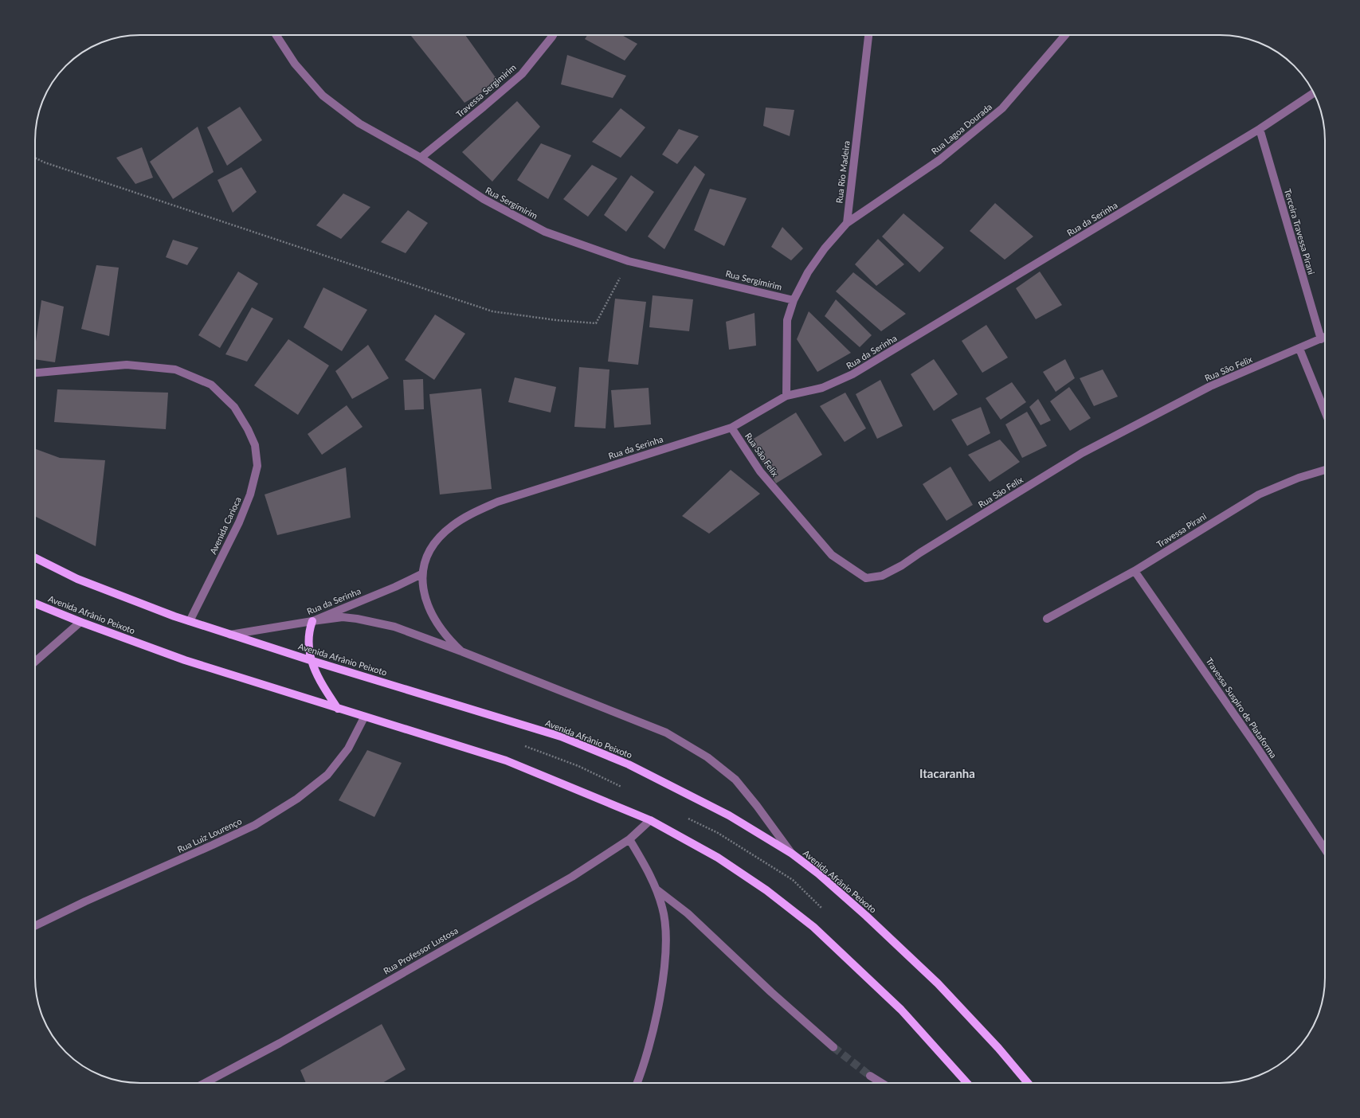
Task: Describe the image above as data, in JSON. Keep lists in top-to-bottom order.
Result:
{
  "streets": {
    "main road": ["Avenida Afrânio Peixoto"],
    "street": [
      "Travessa Sergimirim",
      "Rua Lagoa Dourada",
      "Rua Rio Madeira",
      "Rua Sergimirim",
      "Rua da Serinha",
      "Terceira Travessa Pirani",
      "Rua São Felix",
      "Avenida Carioca",
      "Travessa Pirani",
      "Travessa Suspiro de Plataforma",
      "Rua Luiz Lourenço",
      "Rua Professor Lustosa"
    ]
  },
  "crossings": [
    ["Travessa Sergimirim", "Rua Sergimirim"],
    ["Rua Lagoa Dourada", "Rua Rio Madeira"],
    ["Rua da Serinha", "Terceira Travessa Pirani"],
    ["Rua da Serinha", "Rua São Felix"],
    ["Rua da Serinha", "Avenida Afrânio Peixoto"],
    ["Terceira Travessa Pirani", "Rua São Felix"],
    ["Avenida Carioca", "Avenida Afrânio Peixoto"],
    ["Travessa Pirani", "Travessa Suspiro de Plataforma"],
    ["Avenida Afrânio Peixoto", "Rua Luiz Lourenço"],
    ["Avenida Afrânio Peixoto", "Rua Professor Lustosa"]
  ],
  "districts": ["Itacaranha"]
}
